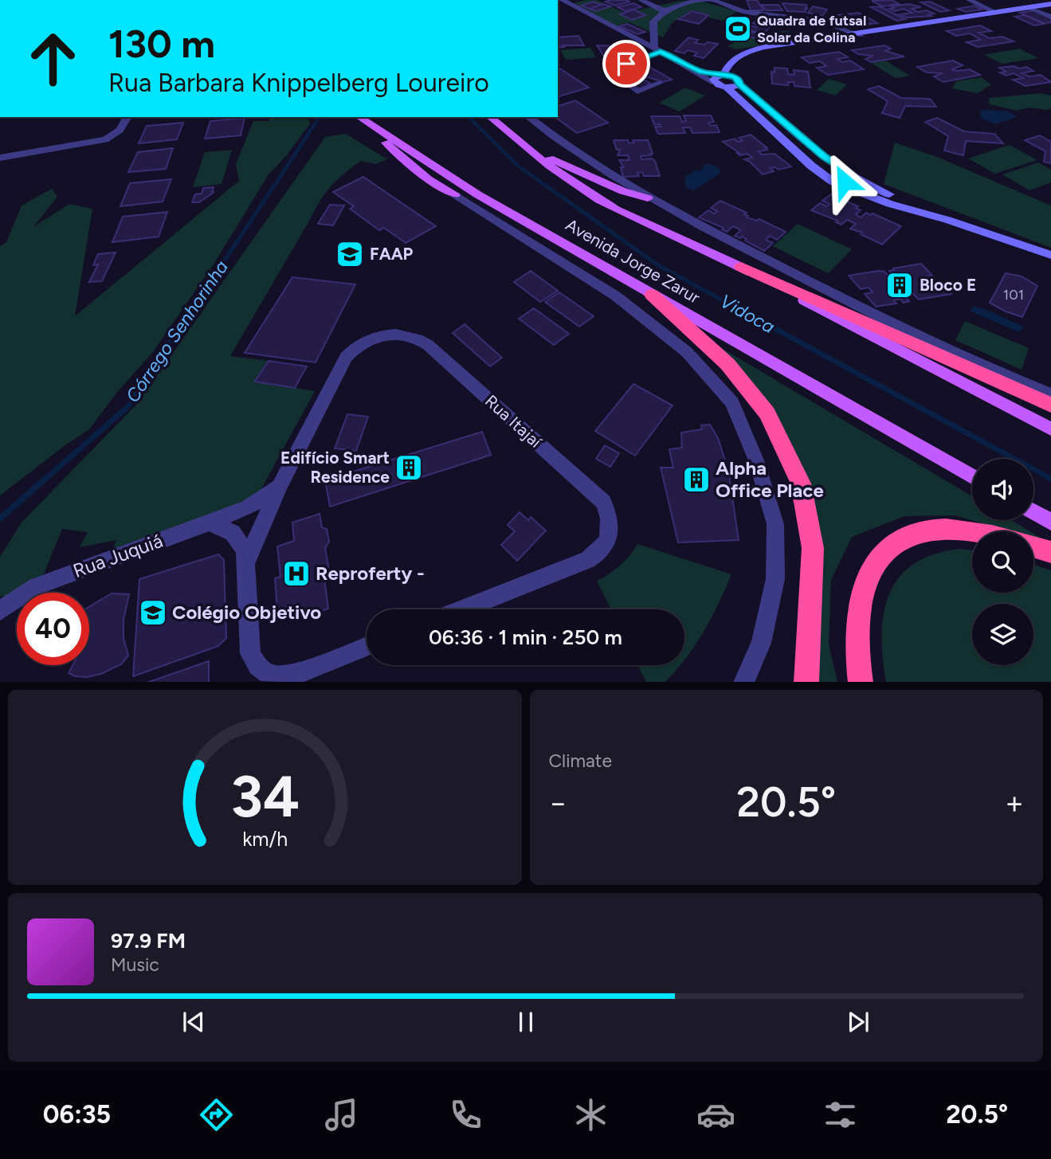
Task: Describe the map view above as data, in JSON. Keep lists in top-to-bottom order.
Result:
{
  "streets": {
    "main road": ["Avenida Jorge Zarur"],
    "street": ["Rua Itajaí", "Rua Juquiá"]
  },
  "crossings": [
    ["Rua Itajaí", "Rua Juquiá"]
  ],
  "water": ["Vidoca", "Córrego Senhorinha"],
  "places": {
    "sports": ["Quadra de futsal Solar da Colina"],
    "school or university": ["FAAP", "Colégio Objetivo"],
    "building": ["Bloco E", "Edifício Smart Residence", "Alpha Office Place"],
    "hospital": ["Reproferty -"]
  },
  "house_numbers": ["101"],
  "page": {
    "turn": ["130 m", "Rua Barbara Knippelberg Loureiro"],
    "limit": "40",
    "trip": "06:36 · 1 min · 250 m",
    "tile": "Climate",
    "heat": ["−", "20.5°", "+"],
    "song": ["97.9 FM", "Music"],
    "tabs": ["06:35", "20.5°"],
    "gauge": ["34", "km/h"]
  }
}
